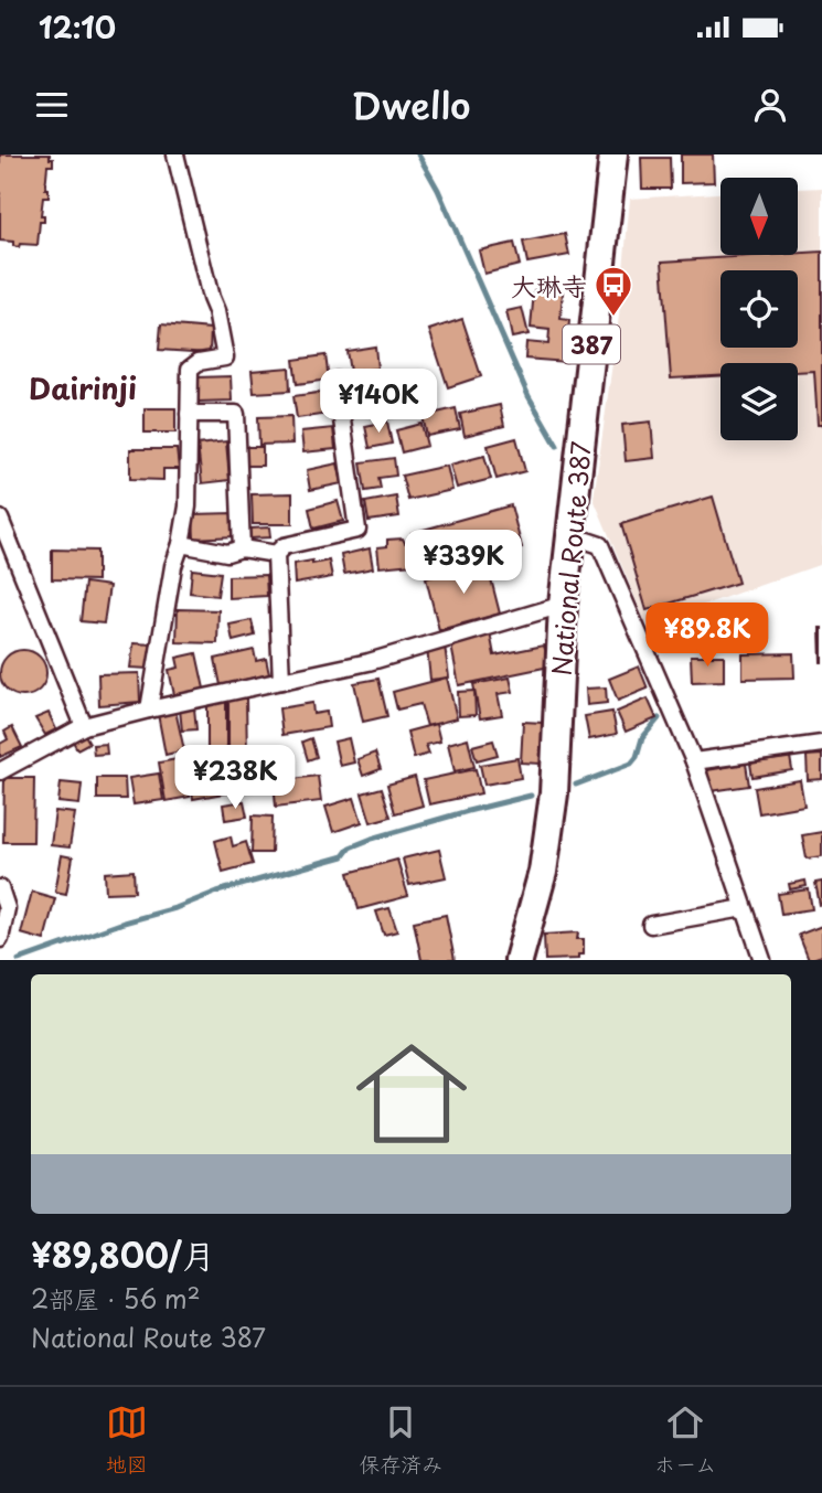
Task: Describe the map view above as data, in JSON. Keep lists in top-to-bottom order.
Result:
{
  "streets": {
    "highway": ["387", "National Route 387"]
  },
  "districts": ["Dairinji"],
  "places": {
    "bus stop": ["大琳寺"]
  },
  "north": "bottom",
  "page": {
    "status": "12:10",
    "header": "Dwello",
    "price": [
      "¥140K",
      "¥339K",
      "¥89.8K",
      "¥238K"
    ],
    "list": [
      {
        "name": "¥89,800/月",
        "note": "2部屋 · 56 m² · National Route 387"
      }
    ],
    "tabs": ["地図", "保存済み", "ホーム"]
  }
}
